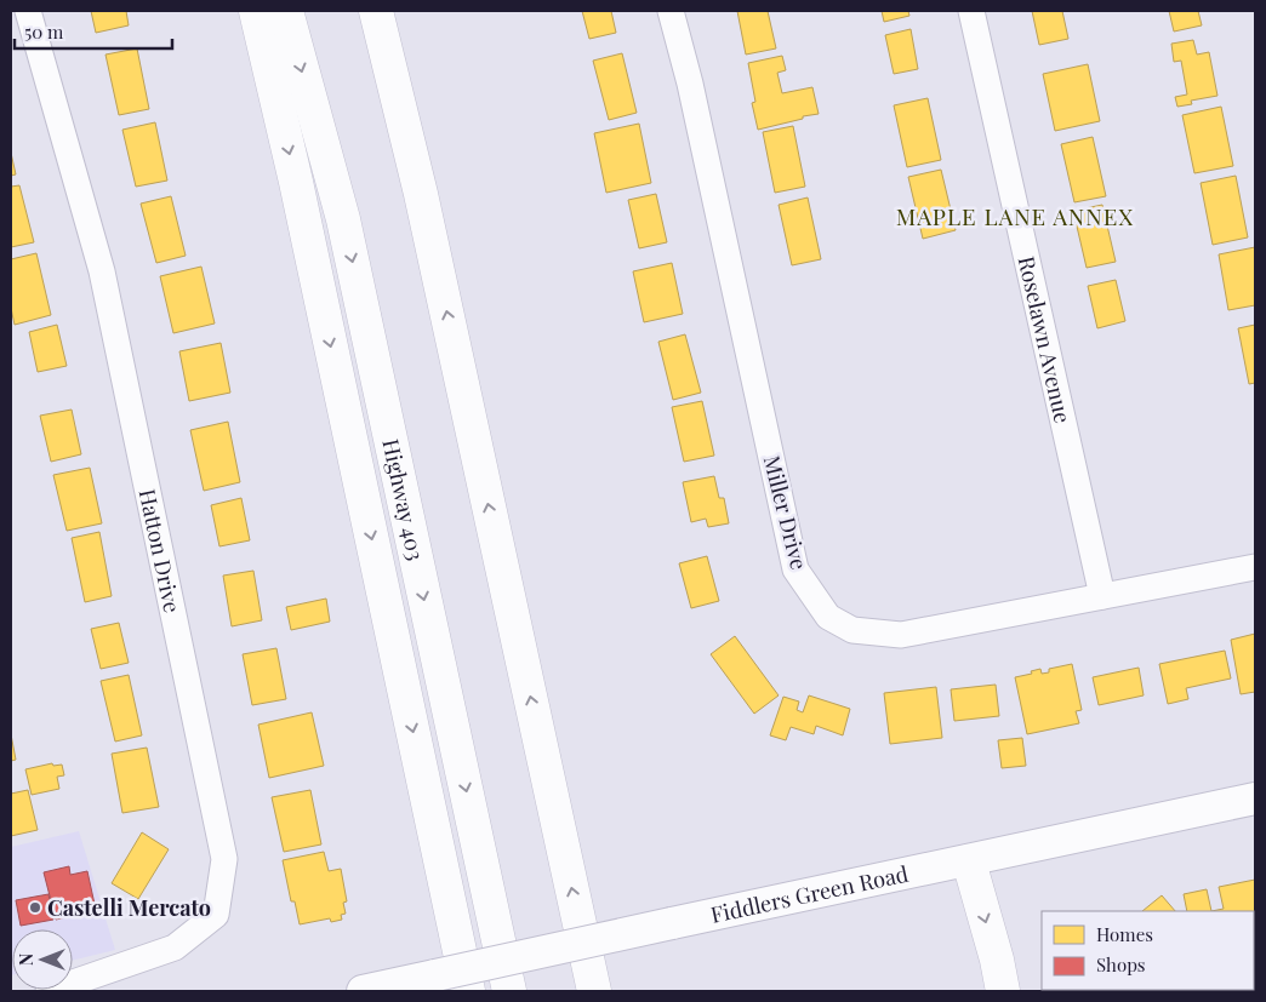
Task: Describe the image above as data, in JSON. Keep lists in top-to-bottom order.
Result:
{
  "streets": {
    "highway": ["Highway 403"],
    "main road": ["Fiddlers Green Road"],
    "street": ["Roselawn Avenue", "Miller Drive", "Hatton Drive"]
  },
  "crossings": [
    ["Roselawn Avenue", "Miller Drive"]
  ],
  "districts": ["MAPLE LANE ANNEX"],
  "places": ["Castelli Mercato"],
  "legend": ["Homes", "Shops"],
  "scale_bar": "50 m",
  "north": "left"
}
